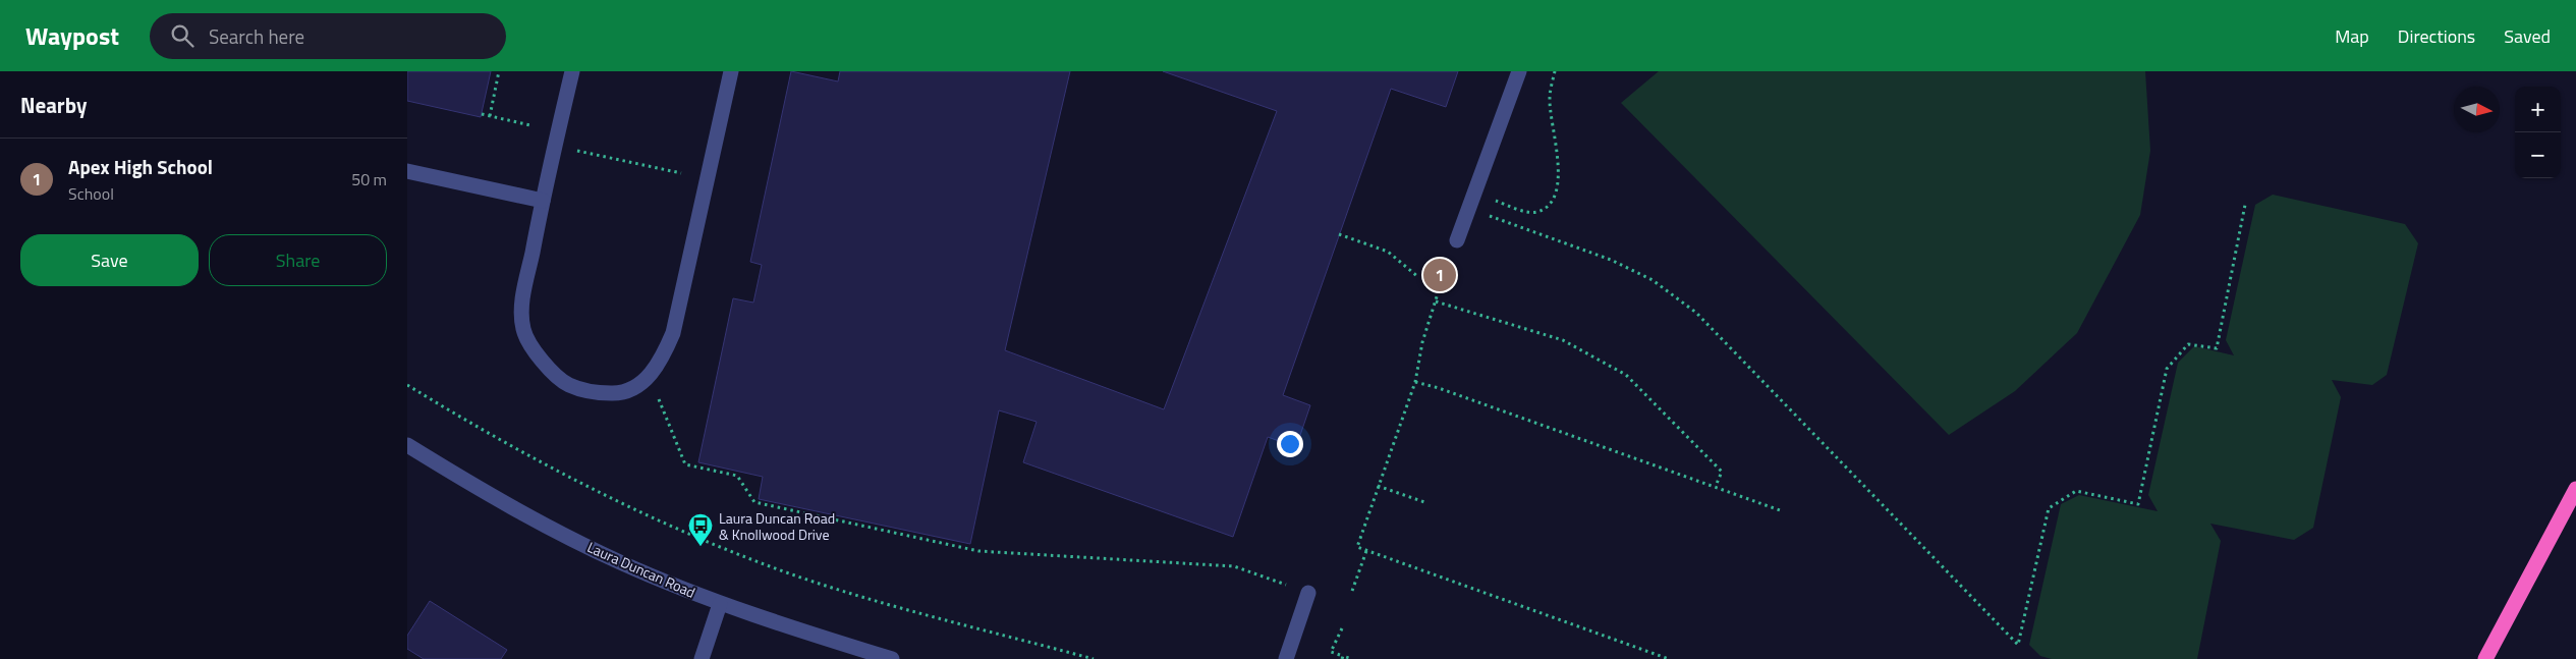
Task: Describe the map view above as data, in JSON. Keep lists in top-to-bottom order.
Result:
{
  "streets": {
    "street": ["Laura Duncan Road"]
  },
  "places": {
    "bus stop": ["Laura Duncan Road & Knollwood Drive"]
  },
  "north": "right",
  "page": {
    "header": "Waypost",
    "search": "Search here",
    "nav": ["Map", "Directions", "Saved"],
    "heading": "Nearby",
    "map_buttons": ["+", "−"],
    "list": [
      {
        "mark": "1",
        "name": "Apex High School",
        "note": "School",
        "value": "50 m"
      }
    ],
    "buttons": ["Save", "Share"],
    "pins": "1"
  }
}
